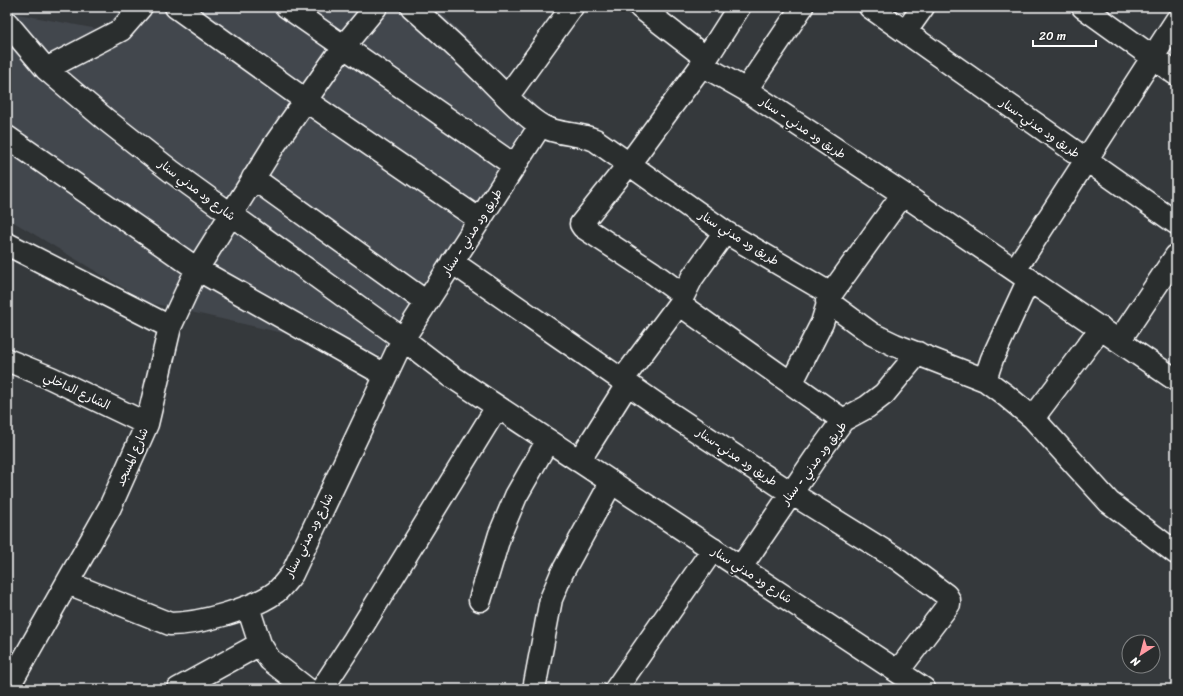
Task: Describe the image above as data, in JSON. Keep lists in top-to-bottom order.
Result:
{
  "streets": {
    "street": [
      "طريق ود مدني - سنار",
      "طريق ود مدني-سنار",
      "شارع ود مدني سنار",
      "طريق ود مدني سنار",
      "الشارع الداخلي",
      "شارع المسجد"
    ]
  },
  "crossings": [
    ["طريق ود مدني - سنار", "طريق ود مدني-سنار"],
    ["طريق ود مدني - سنار", "شارع ود مدني سنار"],
    ["طريق ود مدني-سنار", "شارع ود مدني سنار"],
    ["شارع ود مدني سنار", "شارع المسجد"],
    ["الشارع الداخلي", "شارع المسجد"]
  ],
  "scale_bar": "20 m",
  "north": "bottom left"
}
